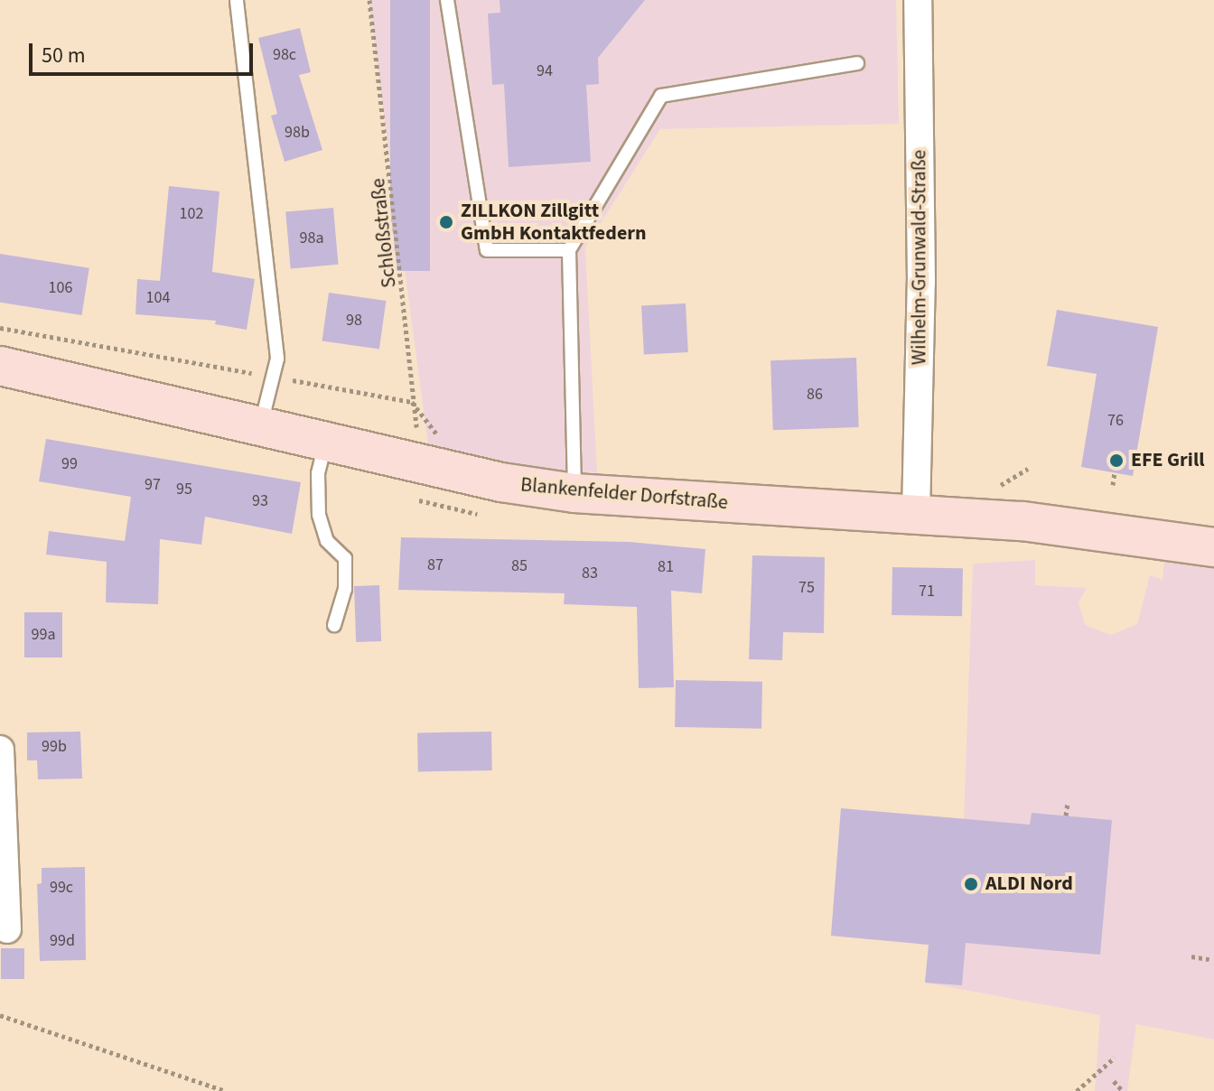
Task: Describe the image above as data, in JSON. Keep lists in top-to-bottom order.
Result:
{
  "streets": {
    "main road": ["Blankenfelder Dorfstraße"],
    "street": ["Wilhelm-Grunwald-Straße"],
    "path": ["Schloßstraße"]
  },
  "crossings": [
    ["Schloßstraße", "Blankenfelder Dorfstraße"],
    ["Wilhelm-Grunwald-Straße", "Blankenfelder Dorfstraße"]
  ],
  "places": ["ZILLKON Zillgitt GmbH Kontaktfedern", "EFE Grill", "ALDI Nord"],
  "house_numbers": [
    "98c",
    "94",
    "98b",
    "102",
    "98a",
    "106",
    "104",
    "98",
    "86",
    "76",
    "99",
    "97",
    "95",
    "93",
    "87",
    "85",
    "81",
    "83",
    "75",
    "71",
    "99a",
    "99b",
    "99c",
    "99d"
  ],
  "scale_bar": "50 m"
}
